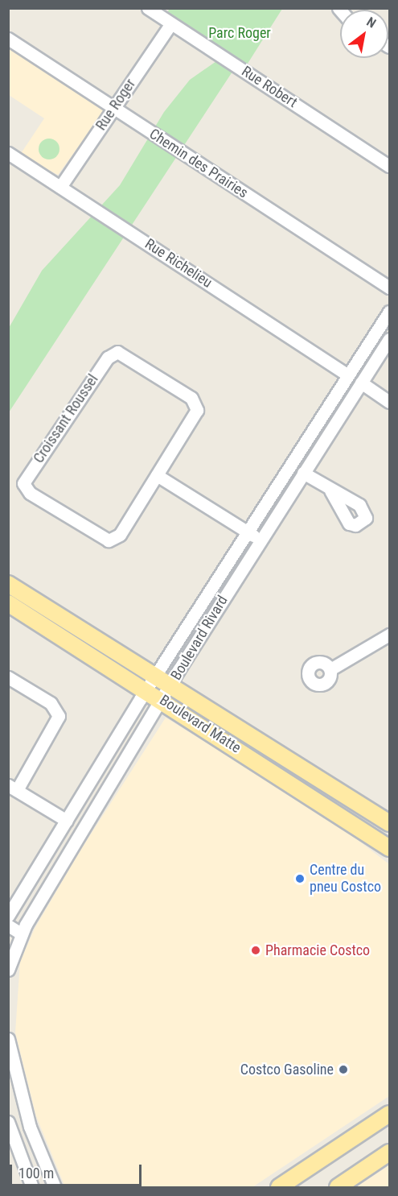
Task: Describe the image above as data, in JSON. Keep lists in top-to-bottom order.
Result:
{
  "streets": {
    "main road": ["Boulevard Matte"],
    "street": [
      "Rue Robert",
      "Rue Roger",
      "Chemin des Prairies",
      "Rue Richelieu",
      "Croissant Roussel",
      "Boulevard Rivard"
    ]
  },
  "crossings": [
    ["Rue Robert", "Rue Roger"],
    ["Rue Roger", "Chemin des Prairies"],
    ["Rue Roger", "Rue Richelieu"],
    ["Rue Richelieu", "Boulevard Rivard"],
    ["Boulevard Rivard", "Boulevard Matte"]
  ],
  "parks": ["Parc Roger"],
  "places": ["Centre du pneu Costco", "Pharmacie Costco", "Costco Gasoline"],
  "scale_bar": "100 m",
  "north": "top right"
}
